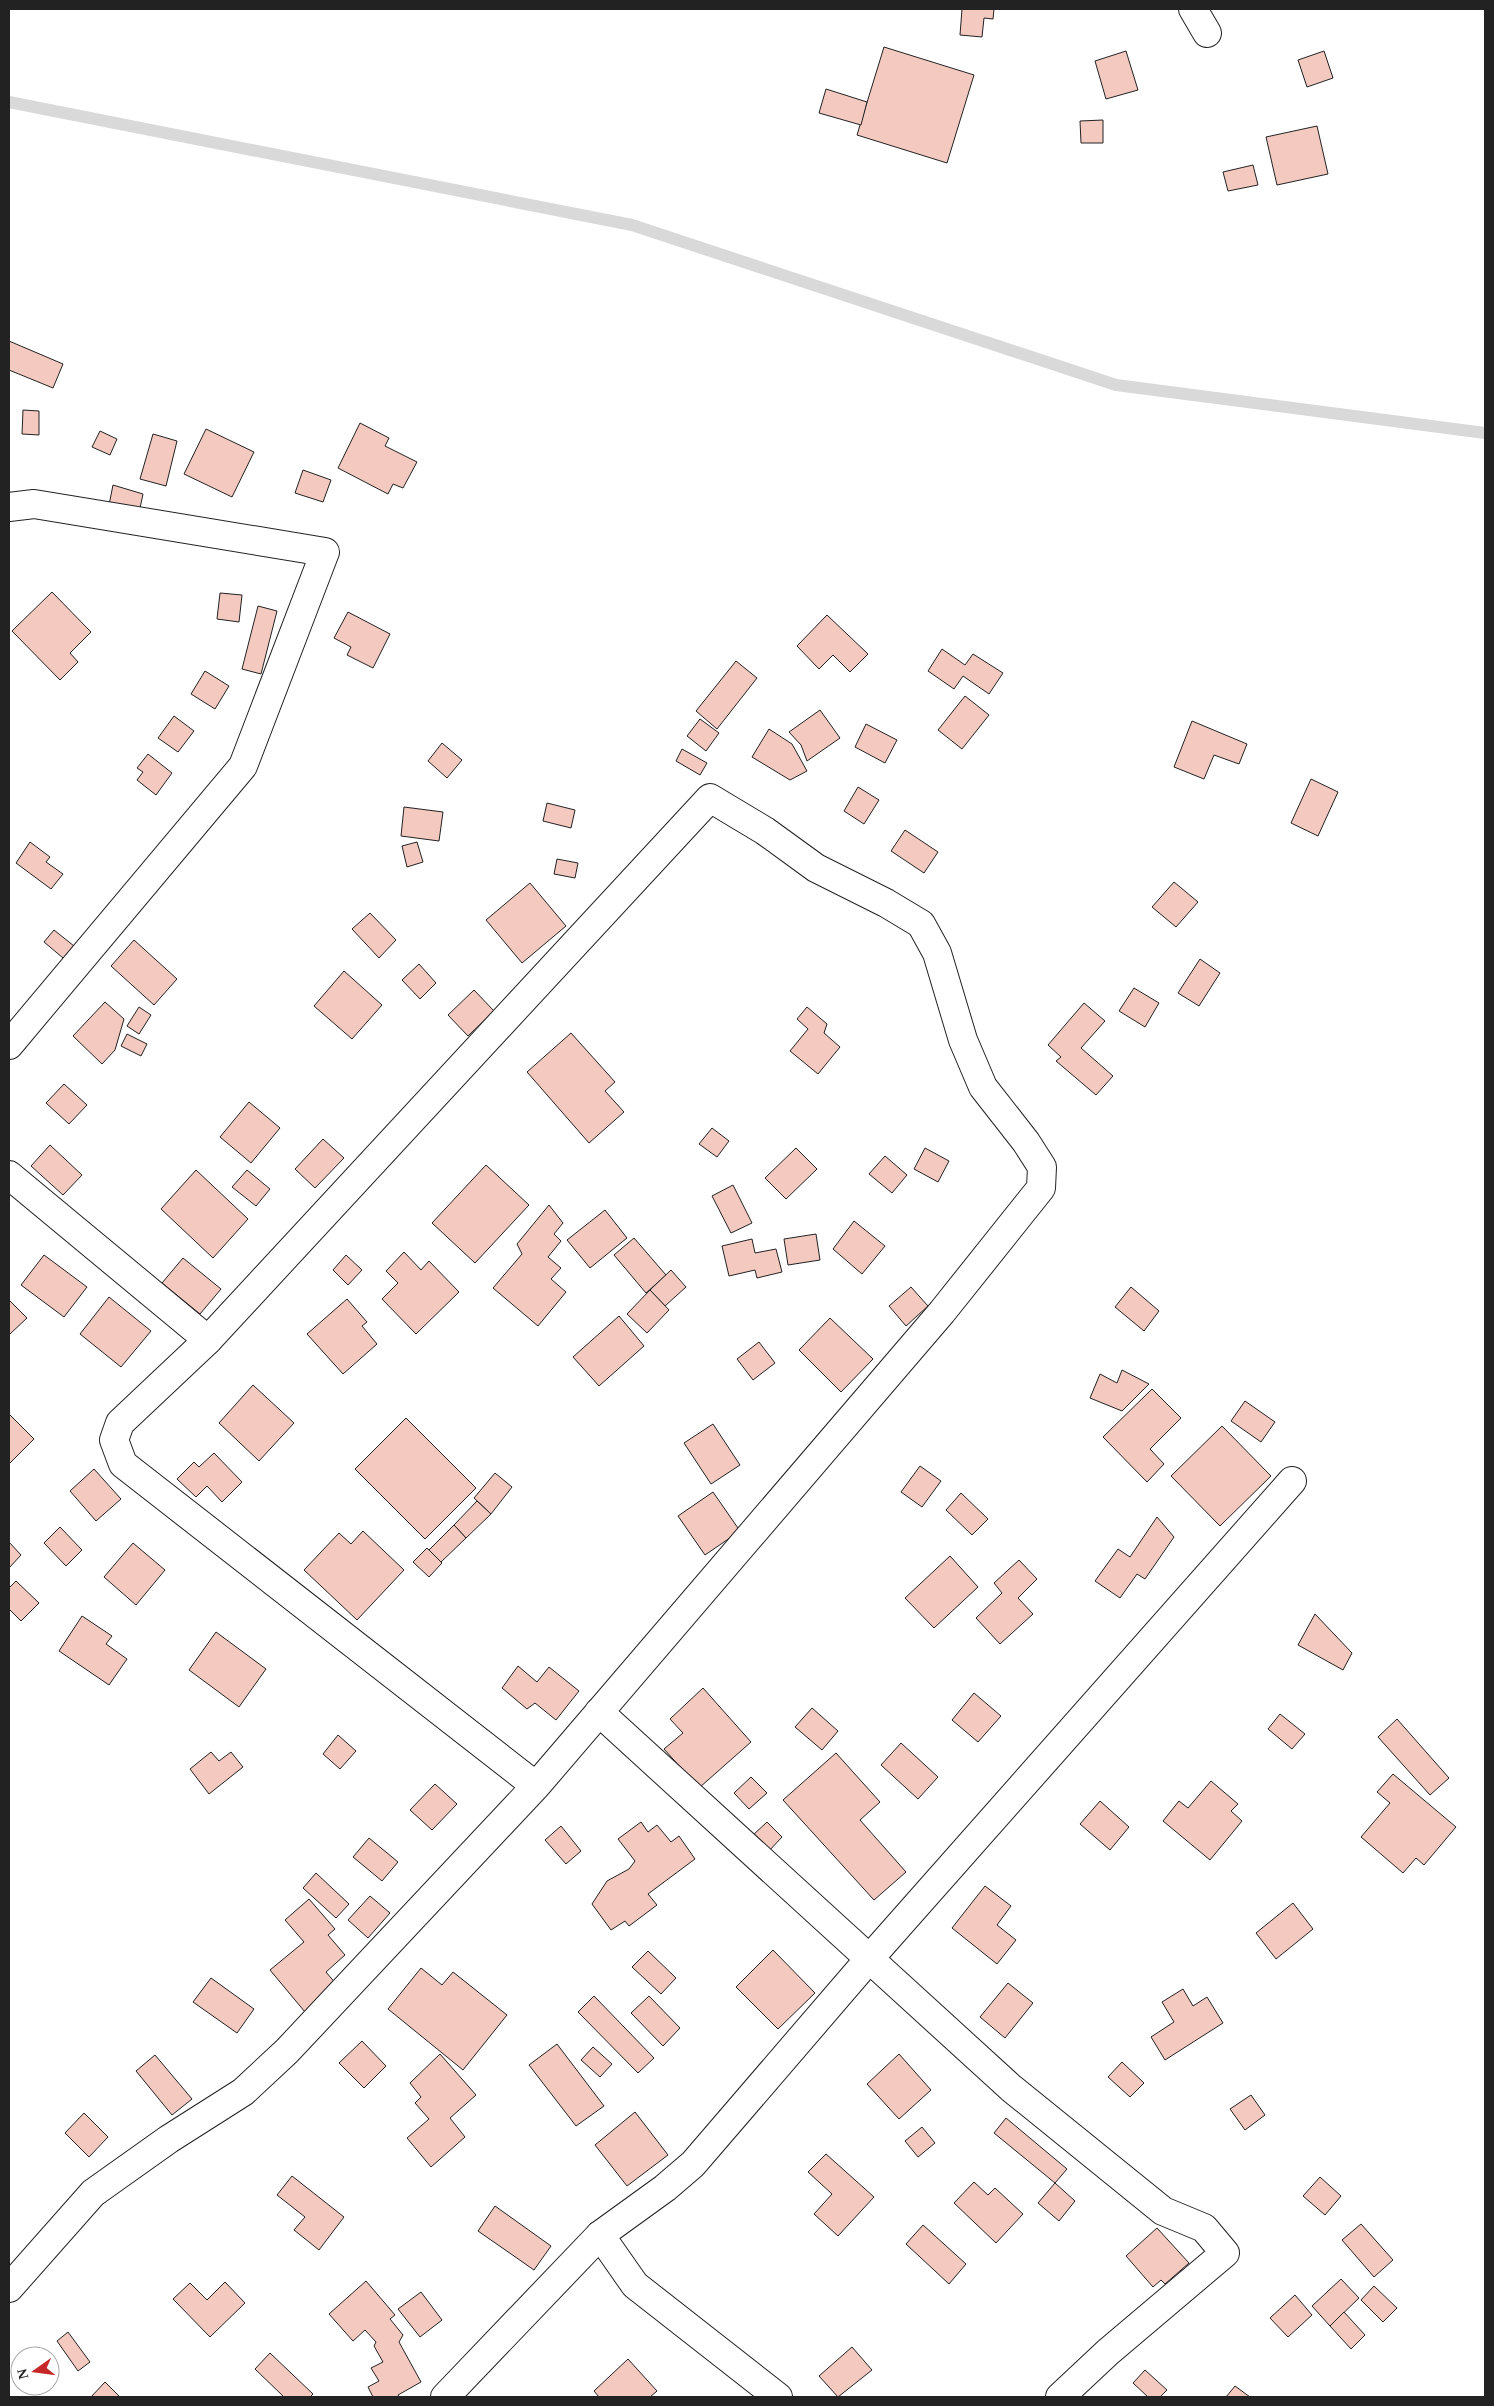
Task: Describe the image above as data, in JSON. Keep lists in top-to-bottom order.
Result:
{
  "north": "left"
}
